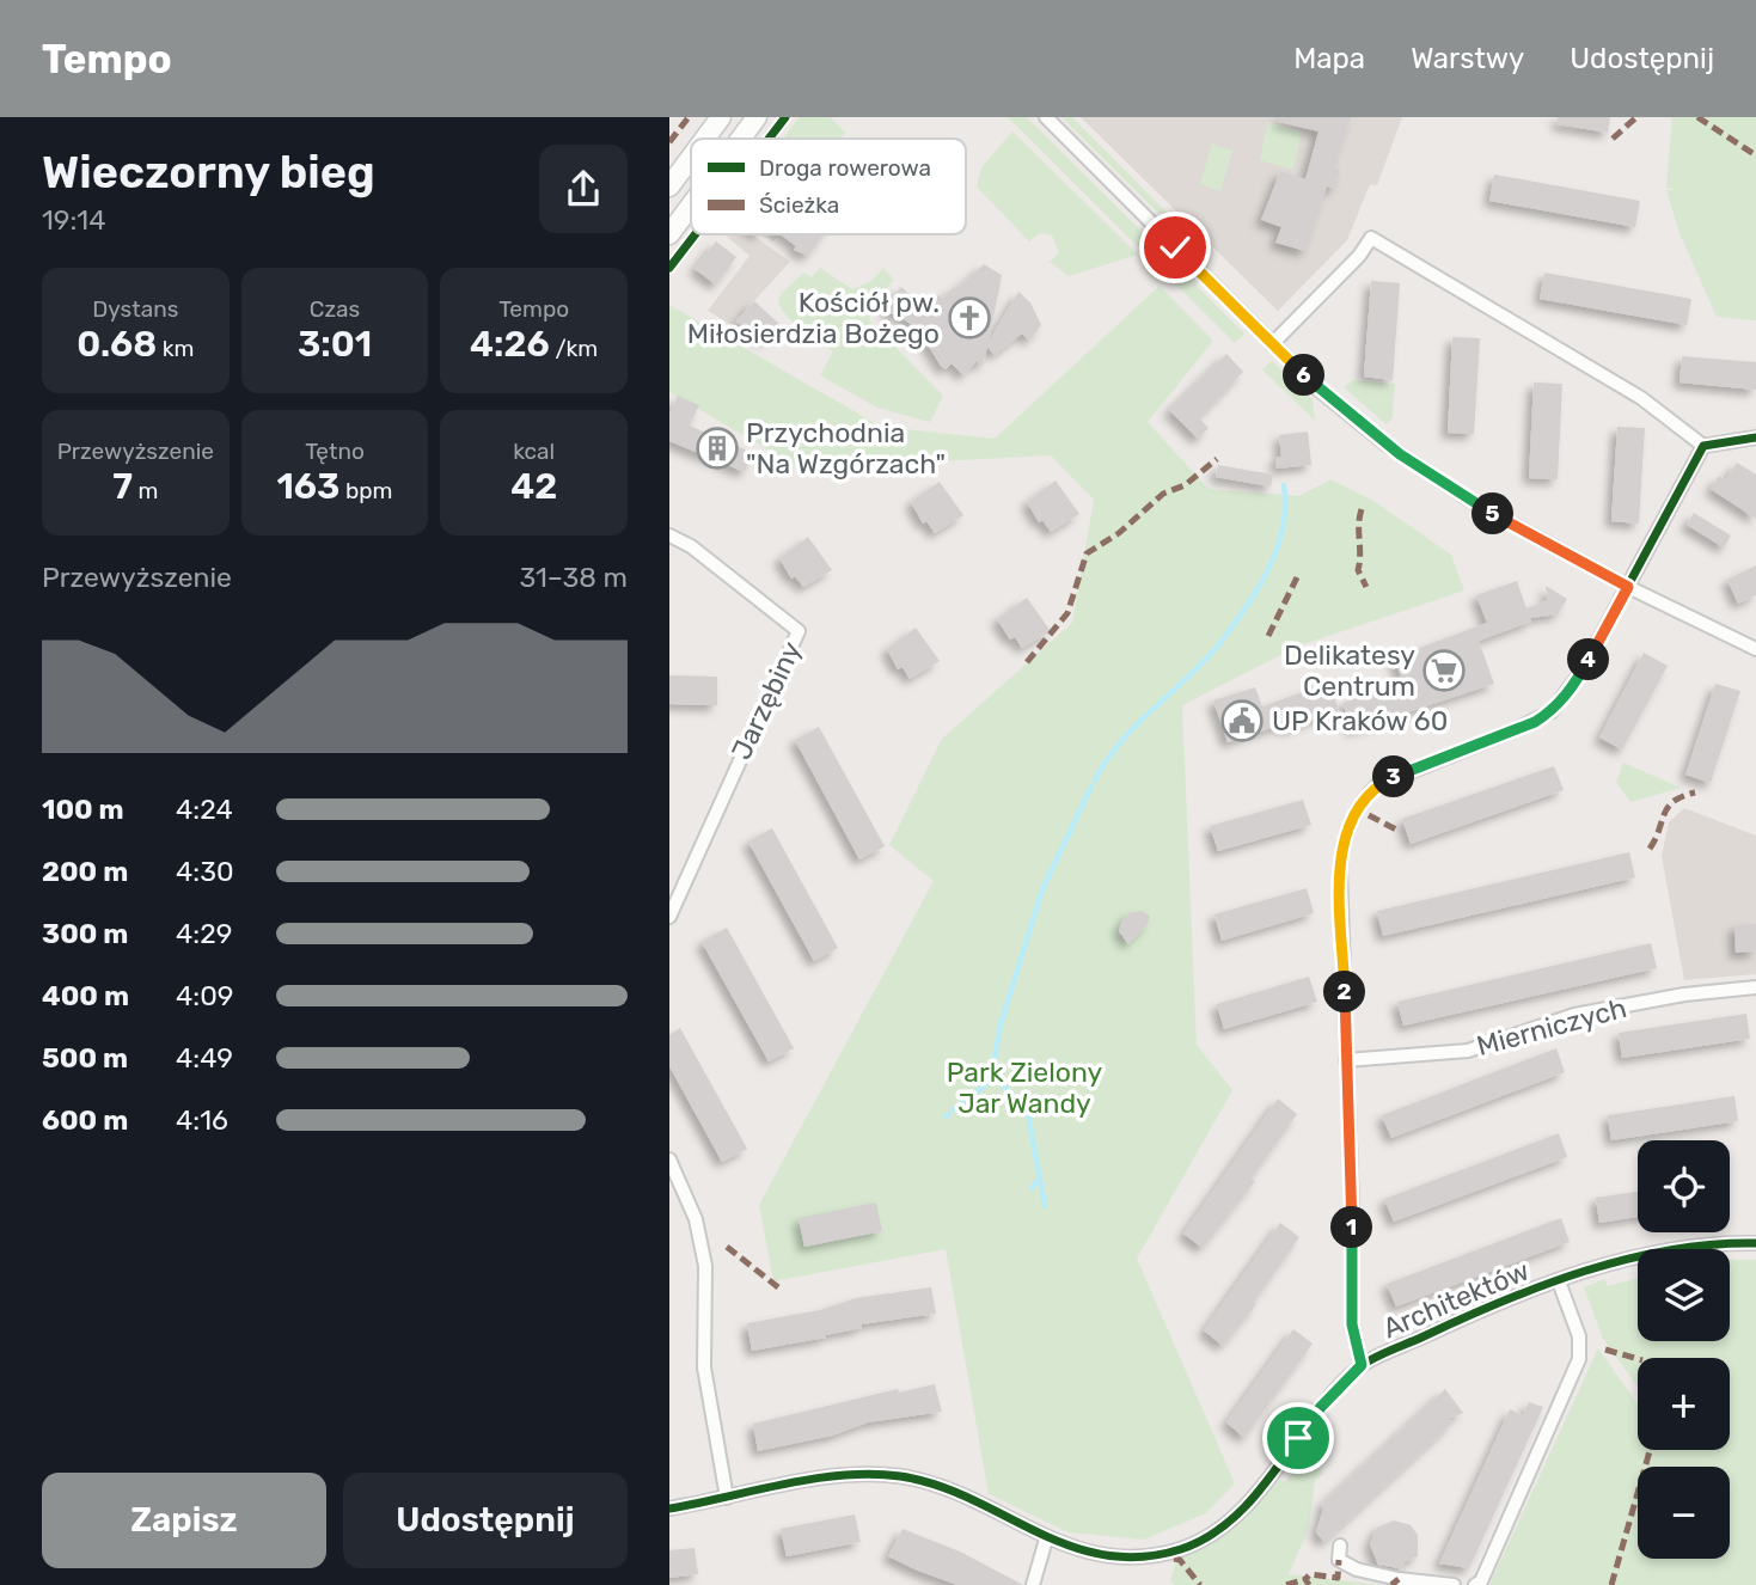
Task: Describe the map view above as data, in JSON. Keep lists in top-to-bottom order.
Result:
{
  "streets": {
    "street": ["Jarzębiny", "Mierniczych", "Architektów"]
  },
  "parks": ["Park Zielony Jar Wandy"],
  "places": {
    "church": ["Kościół pw. Miłosierdzia Bożego"],
    "building": ["Przychodnia \"Na Wzgórzach\""],
    "supermarket": ["Delikatesy Centrum"],
    "public building": ["UP Kraków 60"]
  },
  "legend": ["Droga rowerowa", "Ścieżka"],
  "page": {
    "header": "Tempo",
    "nav": ["Mapa", "Warstwy", "Udostępnij"],
    "heading": ["Wieczorny bieg", "19:14"],
    "stats": [
      ["Dystans", "0.68 km"],
      ["Czas", "3:01"],
      ["Tempo", "4:26 /km"],
      ["Przewyższenie", "7 m"],
      ["Tętno", "163 bpm"],
      ["kcal", "42"]
    ],
    "pins": [
      "6",
      "5",
      "4",
      "3",
      "2",
      "1"
    ],
    "chart": ["Przewyższenie", "31–38 m"],
    "list": [
      {
        "name": "100 m",
        "note": "4:24"
      },
      {
        "name": "200 m",
        "note": "4:30"
      },
      {
        "name": "300 m",
        "note": "4:29"
      },
      {
        "name": "400 m",
        "note": "4:09"
      },
      {
        "name": "500 m",
        "note": "4:49"
      },
      {
        "name": "600 m",
        "note": "4:16"
      }
    ],
    "map_buttons": ["+", "−"],
    "buttons": ["Zapisz", "Udostępnij"]
  }
}
